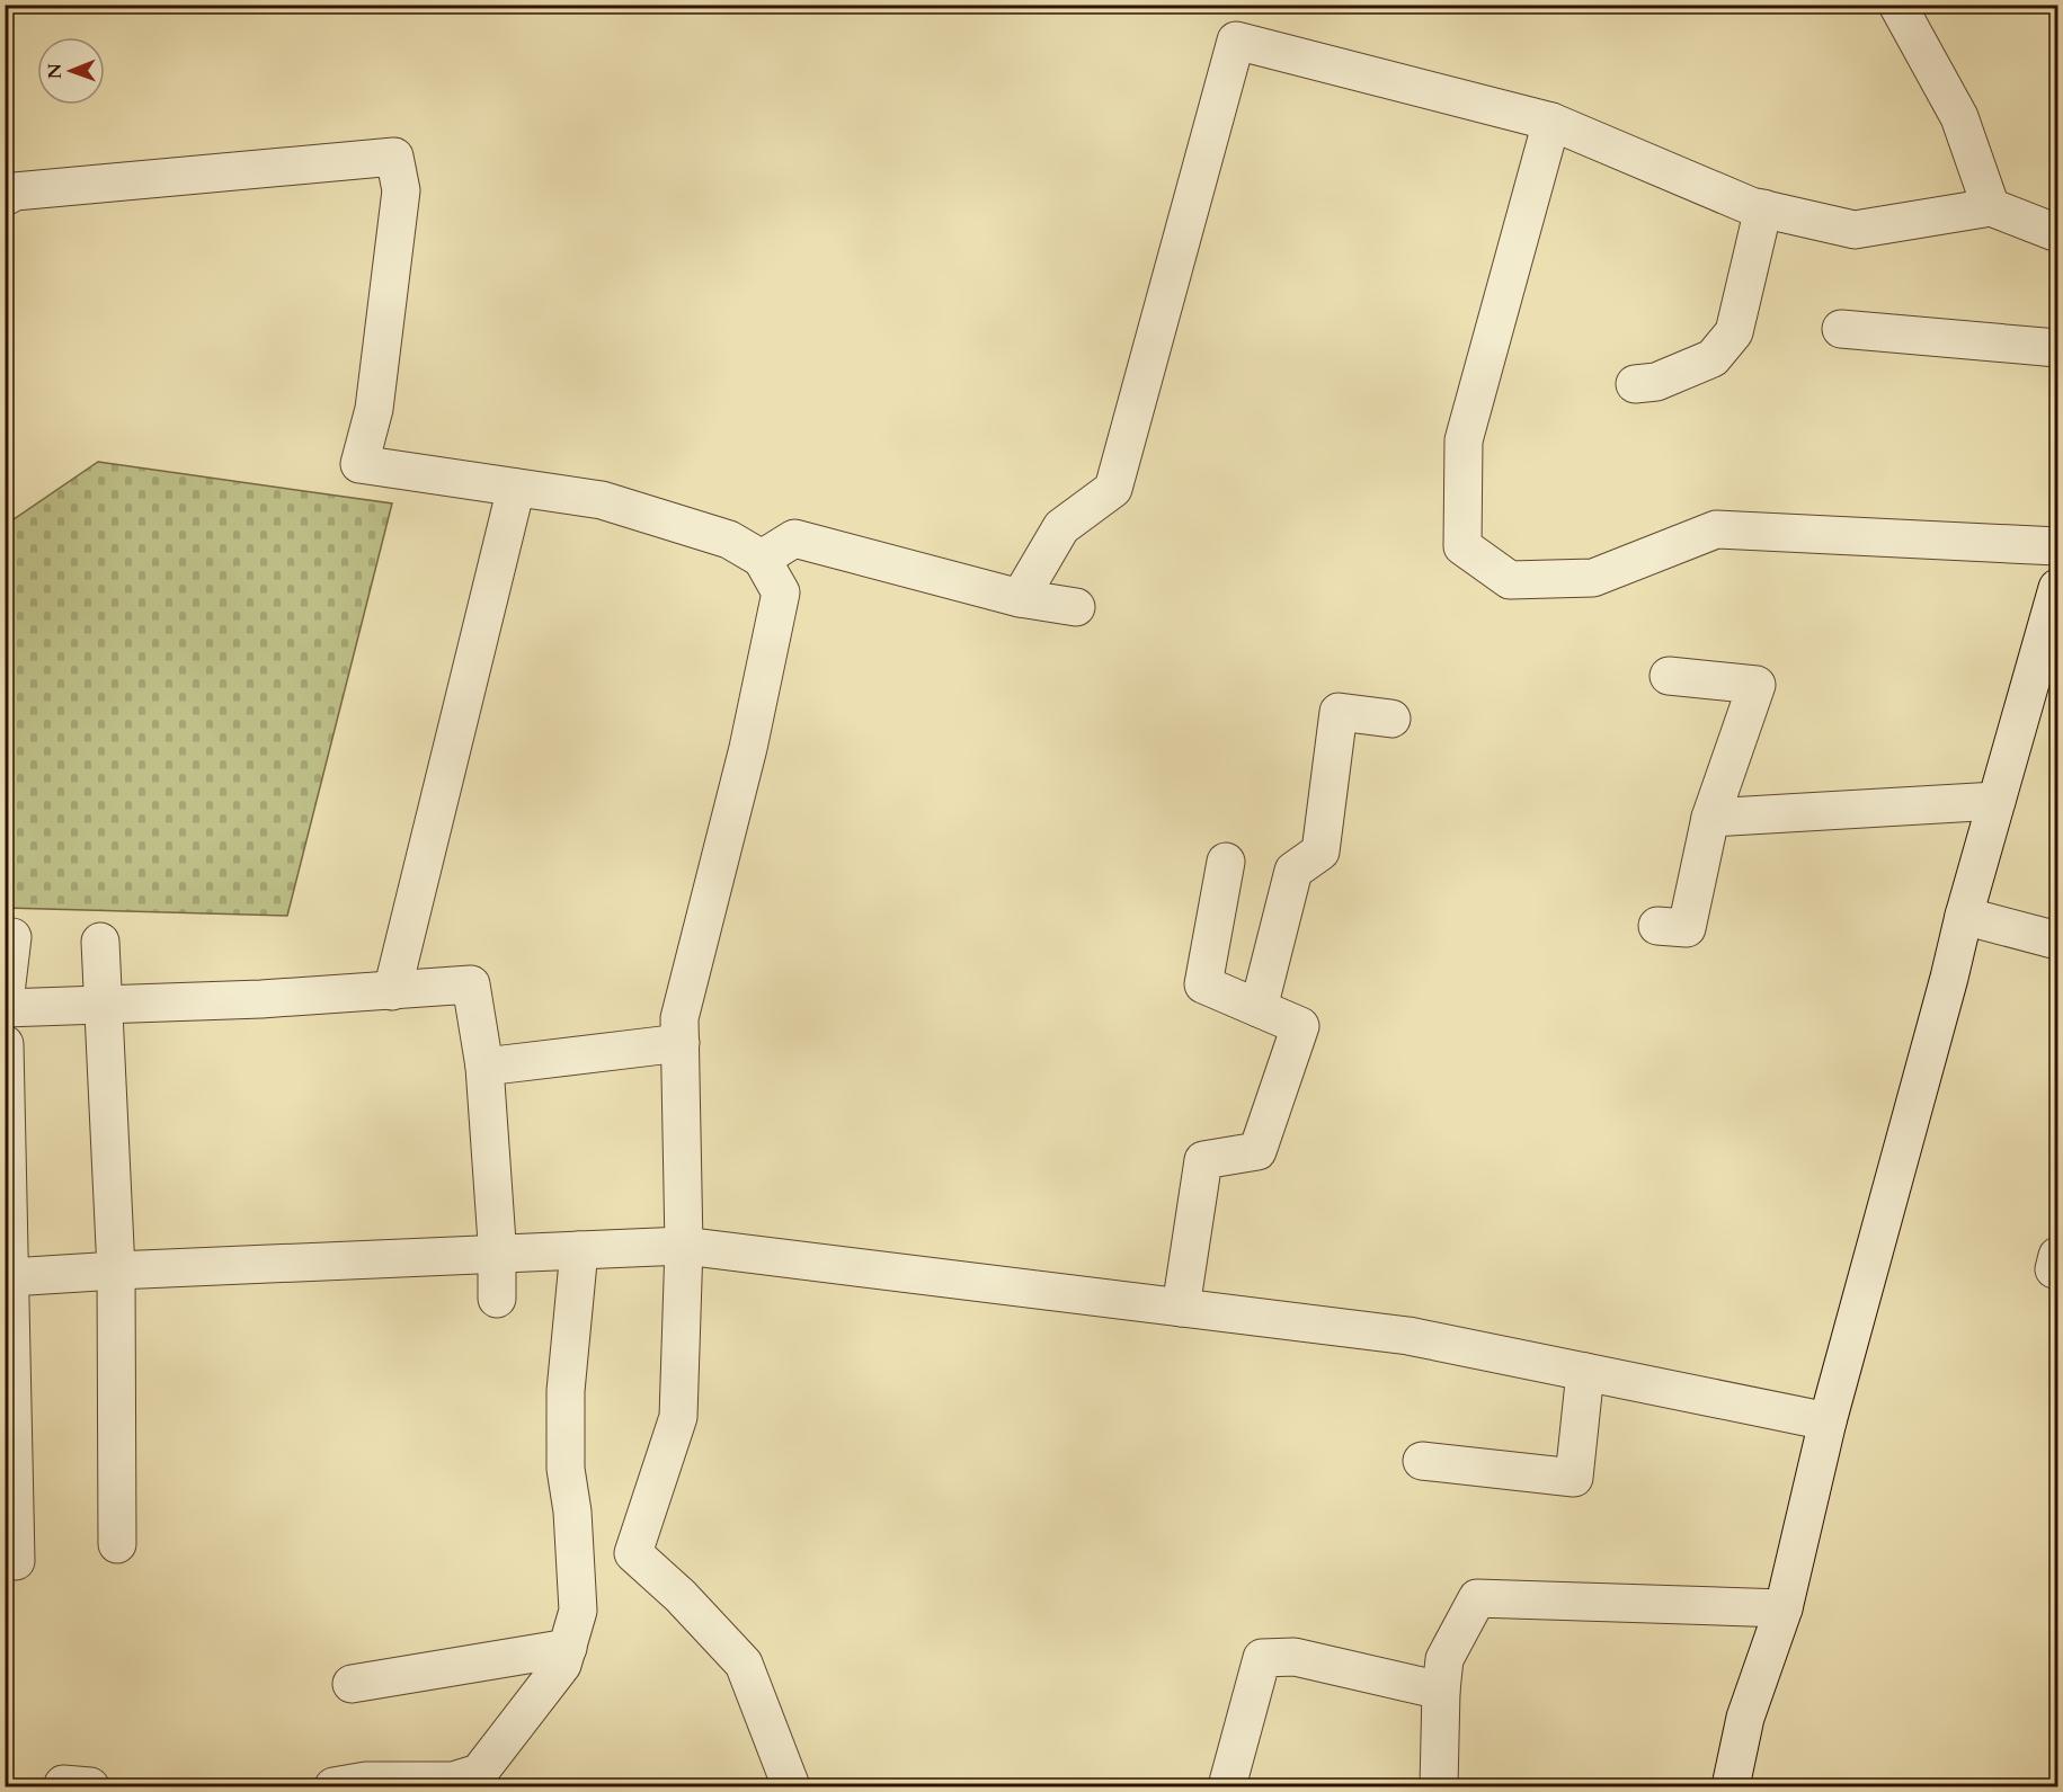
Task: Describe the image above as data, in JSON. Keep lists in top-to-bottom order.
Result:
{
  "north": "left"
}
